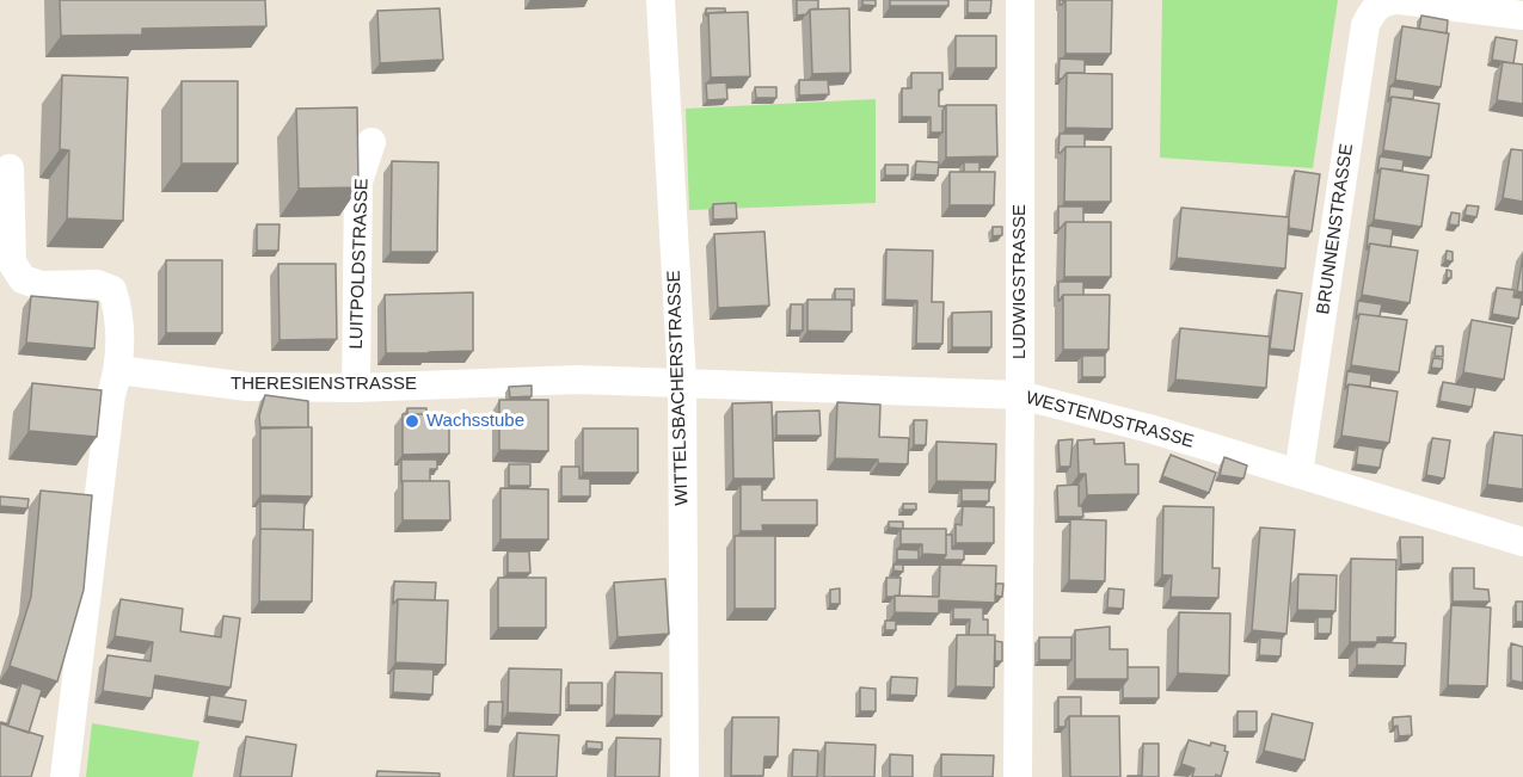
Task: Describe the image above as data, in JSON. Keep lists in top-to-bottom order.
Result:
{
  "streets": {
    "street": [
      "BRUNNENSTRASSE",
      "LUITPOLDSTRASSE",
      "LUDWIGSTRASSE",
      "THERESIENSTRASSE",
      "WITTELSBACHERSTRASSE",
      "WESTENDSTRASSE"
    ]
  },
  "crossings": [
    ["BRUNNENSTRASSE", "WESTENDSTRASSE"],
    ["LUITPOLDSTRASSE", "THERESIENSTRASSE"],
    ["LUDWIGSTRASSE", "WESTENDSTRASSE"],
    ["THERESIENSTRASSE", "WITTELSBACHERSTRASSE"],
    ["THERESIENSTRASSE", "WESTENDSTRASSE"],
    ["WITTELSBACHERSTRASSE", "WESTENDSTRASSE"]
  ],
  "places": ["Wachsstube"]
}
